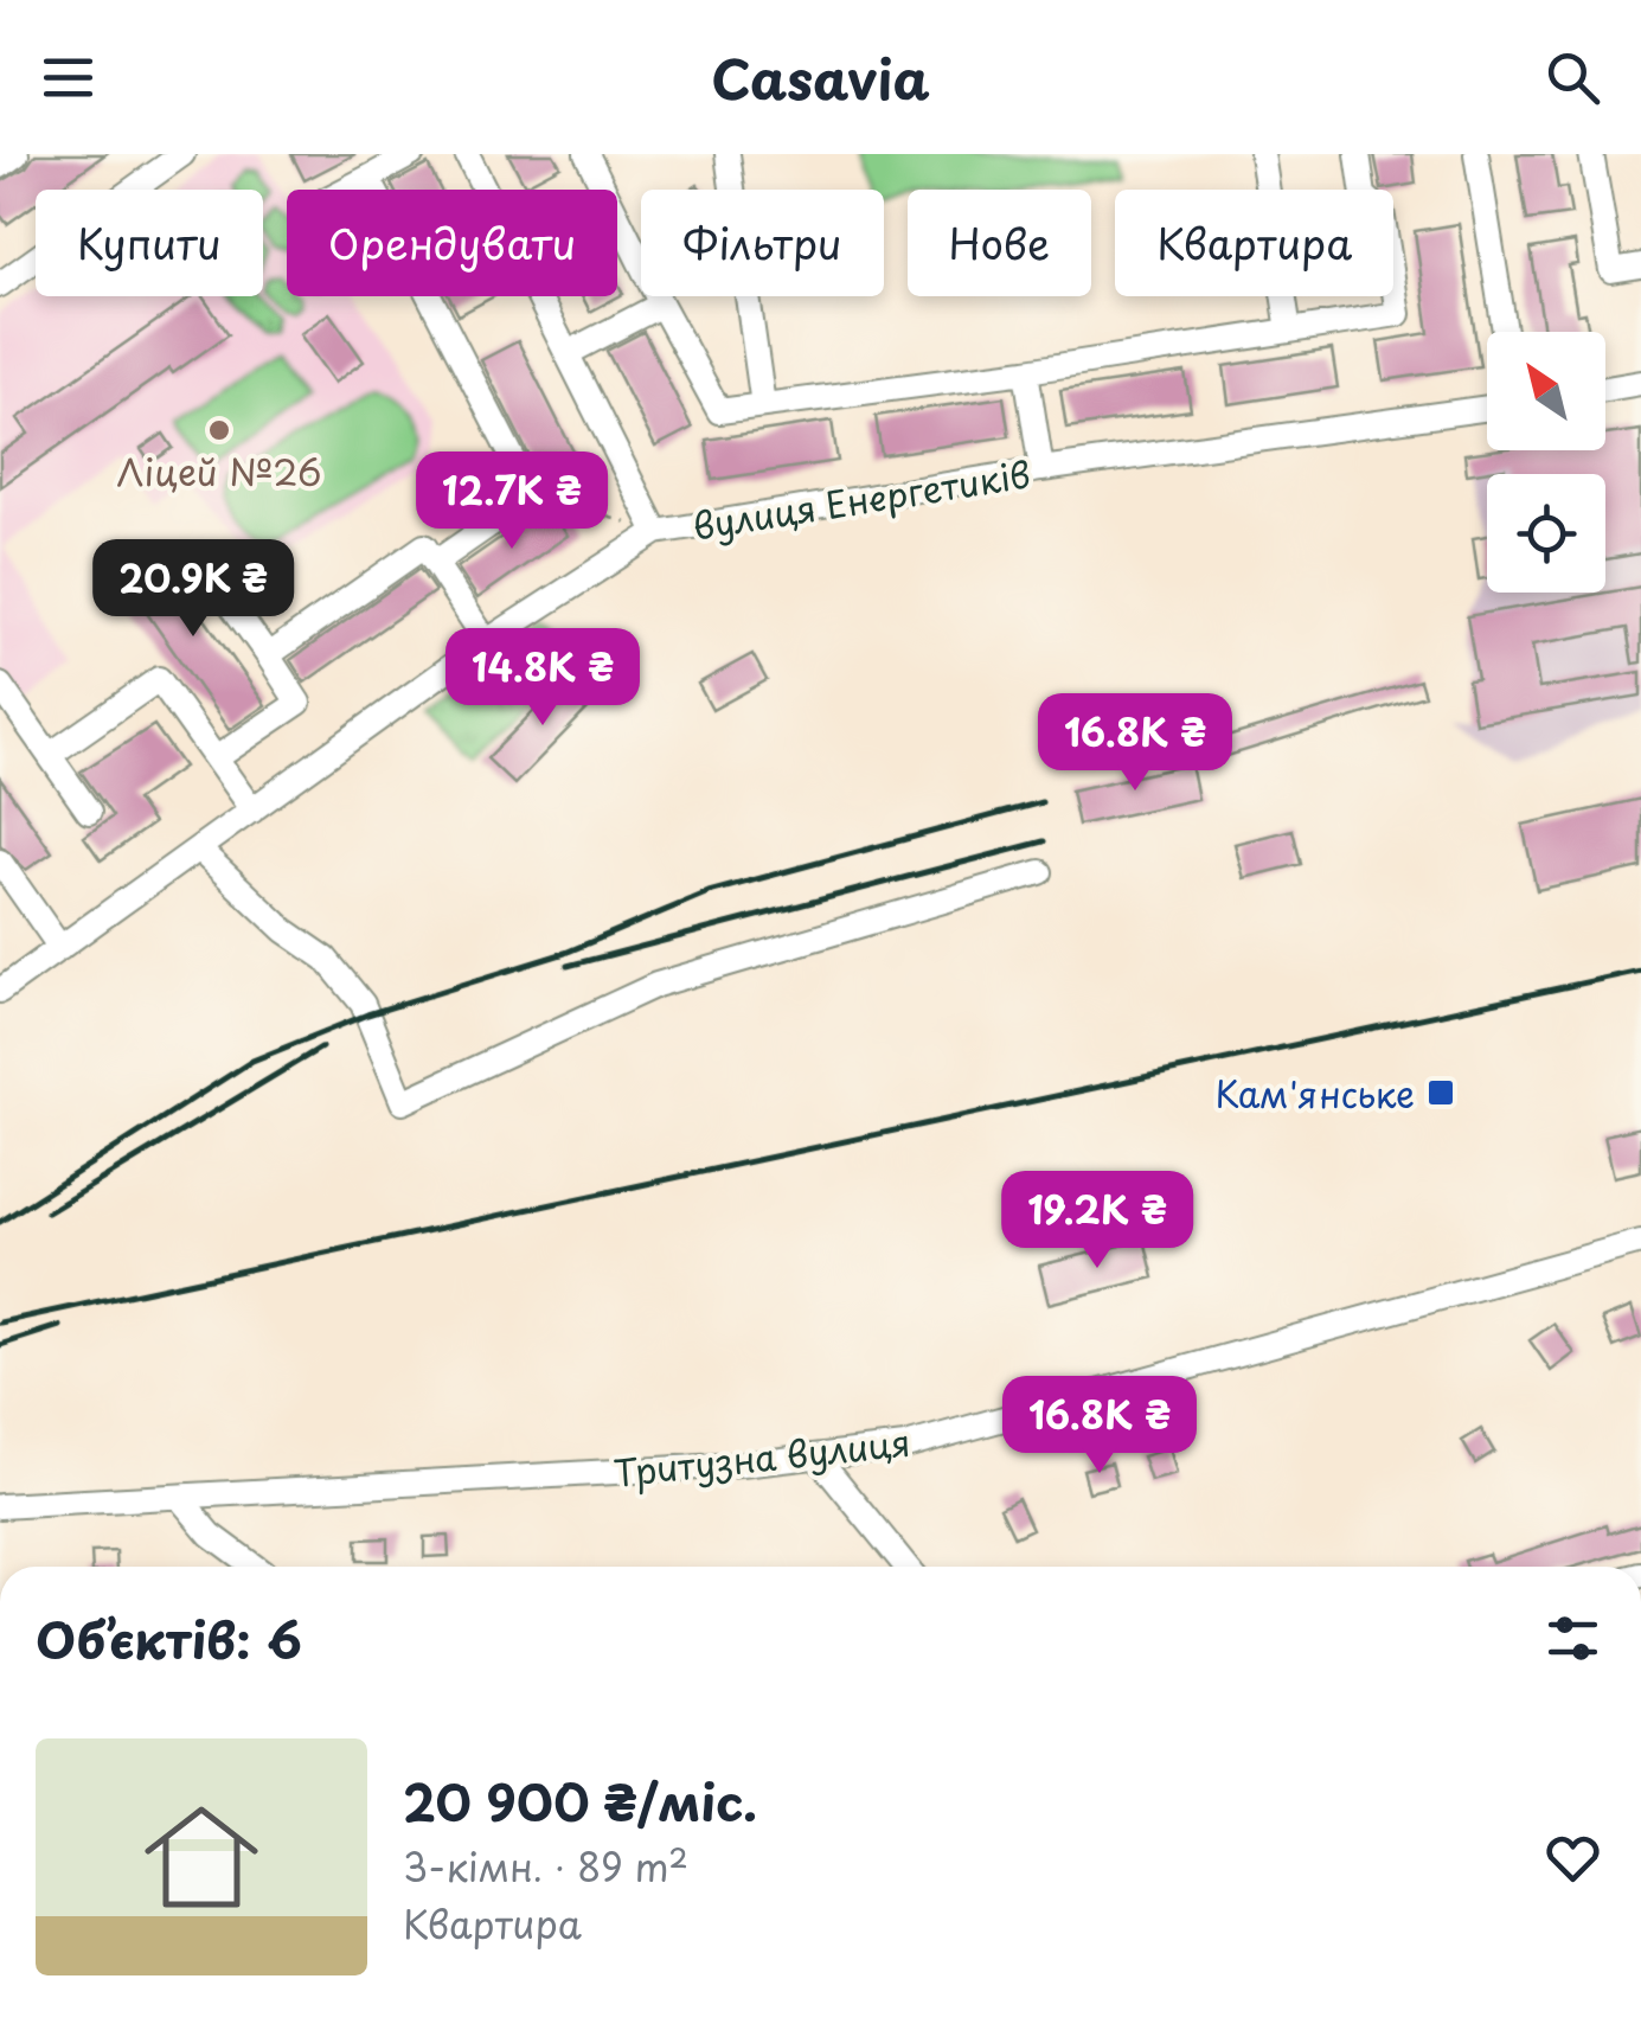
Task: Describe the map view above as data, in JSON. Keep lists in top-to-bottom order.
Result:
{
  "streets": {
    "street": ["вулиця Енергетиків", "Тритузна вулиця"]
  },
  "places": {
    "other": ["Ліцей №26"],
    "transit": ["Кам'янське"]
  },
  "north": "top left",
  "page": {
    "header": "Casavia",
    "chip": [
      "Купити",
      "Орендувати",
      "Фільтри",
      "Нове",
      "Квартира"
    ],
    "price": [
      "12.7K ₴",
      "20.9K ₴",
      "14.8K ₴",
      "16.8K ₴",
      "19.2K ₴",
      "16.8K ₴"
    ],
    "heading": "Об’єктів: 6",
    "list": [
      {
        "name": "20 900 ₴/міс.",
        "note": "3-кімн. · 89 m² · Квартира"
      }
    ]
  }
}
